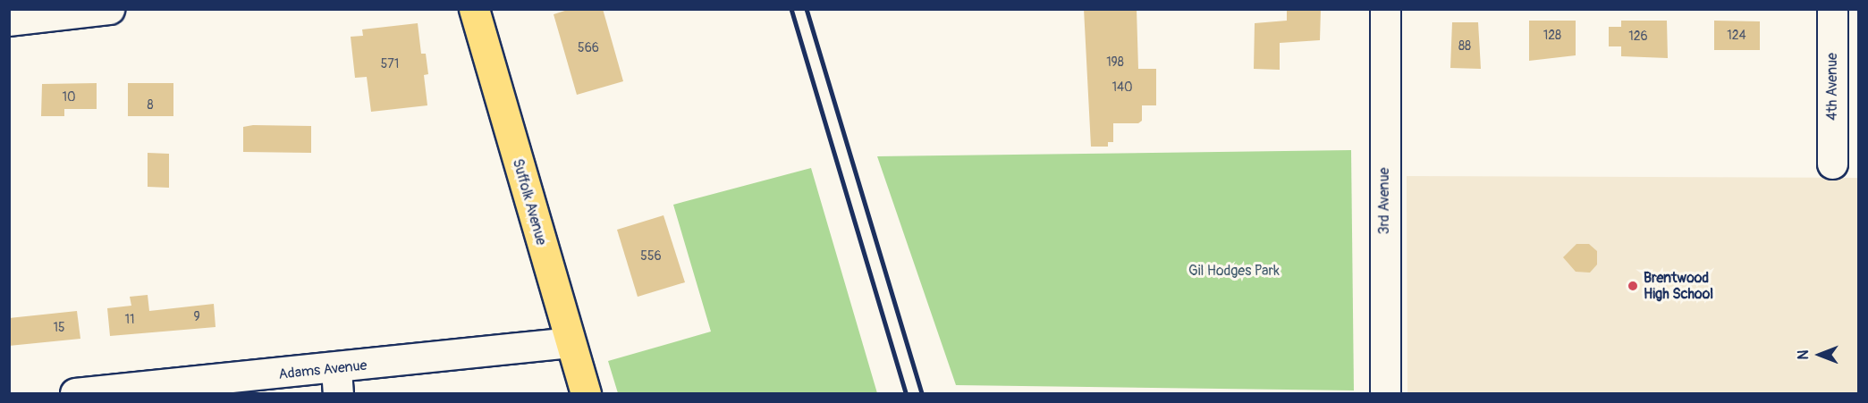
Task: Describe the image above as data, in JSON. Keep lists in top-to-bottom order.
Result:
{
  "streets": {
    "main road": ["Suffolk Avenue"],
    "street": ["4th Avenue", "3rd Avenue", "Adams Avenue"]
  },
  "crossings": [
    ["Suffolk Avenue", "Adams Avenue"]
  ],
  "parks": ["Gil Hodges Park"],
  "places": ["Brentwood High School"],
  "house_numbers": [
    "128",
    "124",
    "126",
    "88",
    "566",
    "198",
    "571",
    "140",
    "10",
    "8",
    "556",
    "9",
    "11",
    "15"
  ],
  "north": "left"
}
